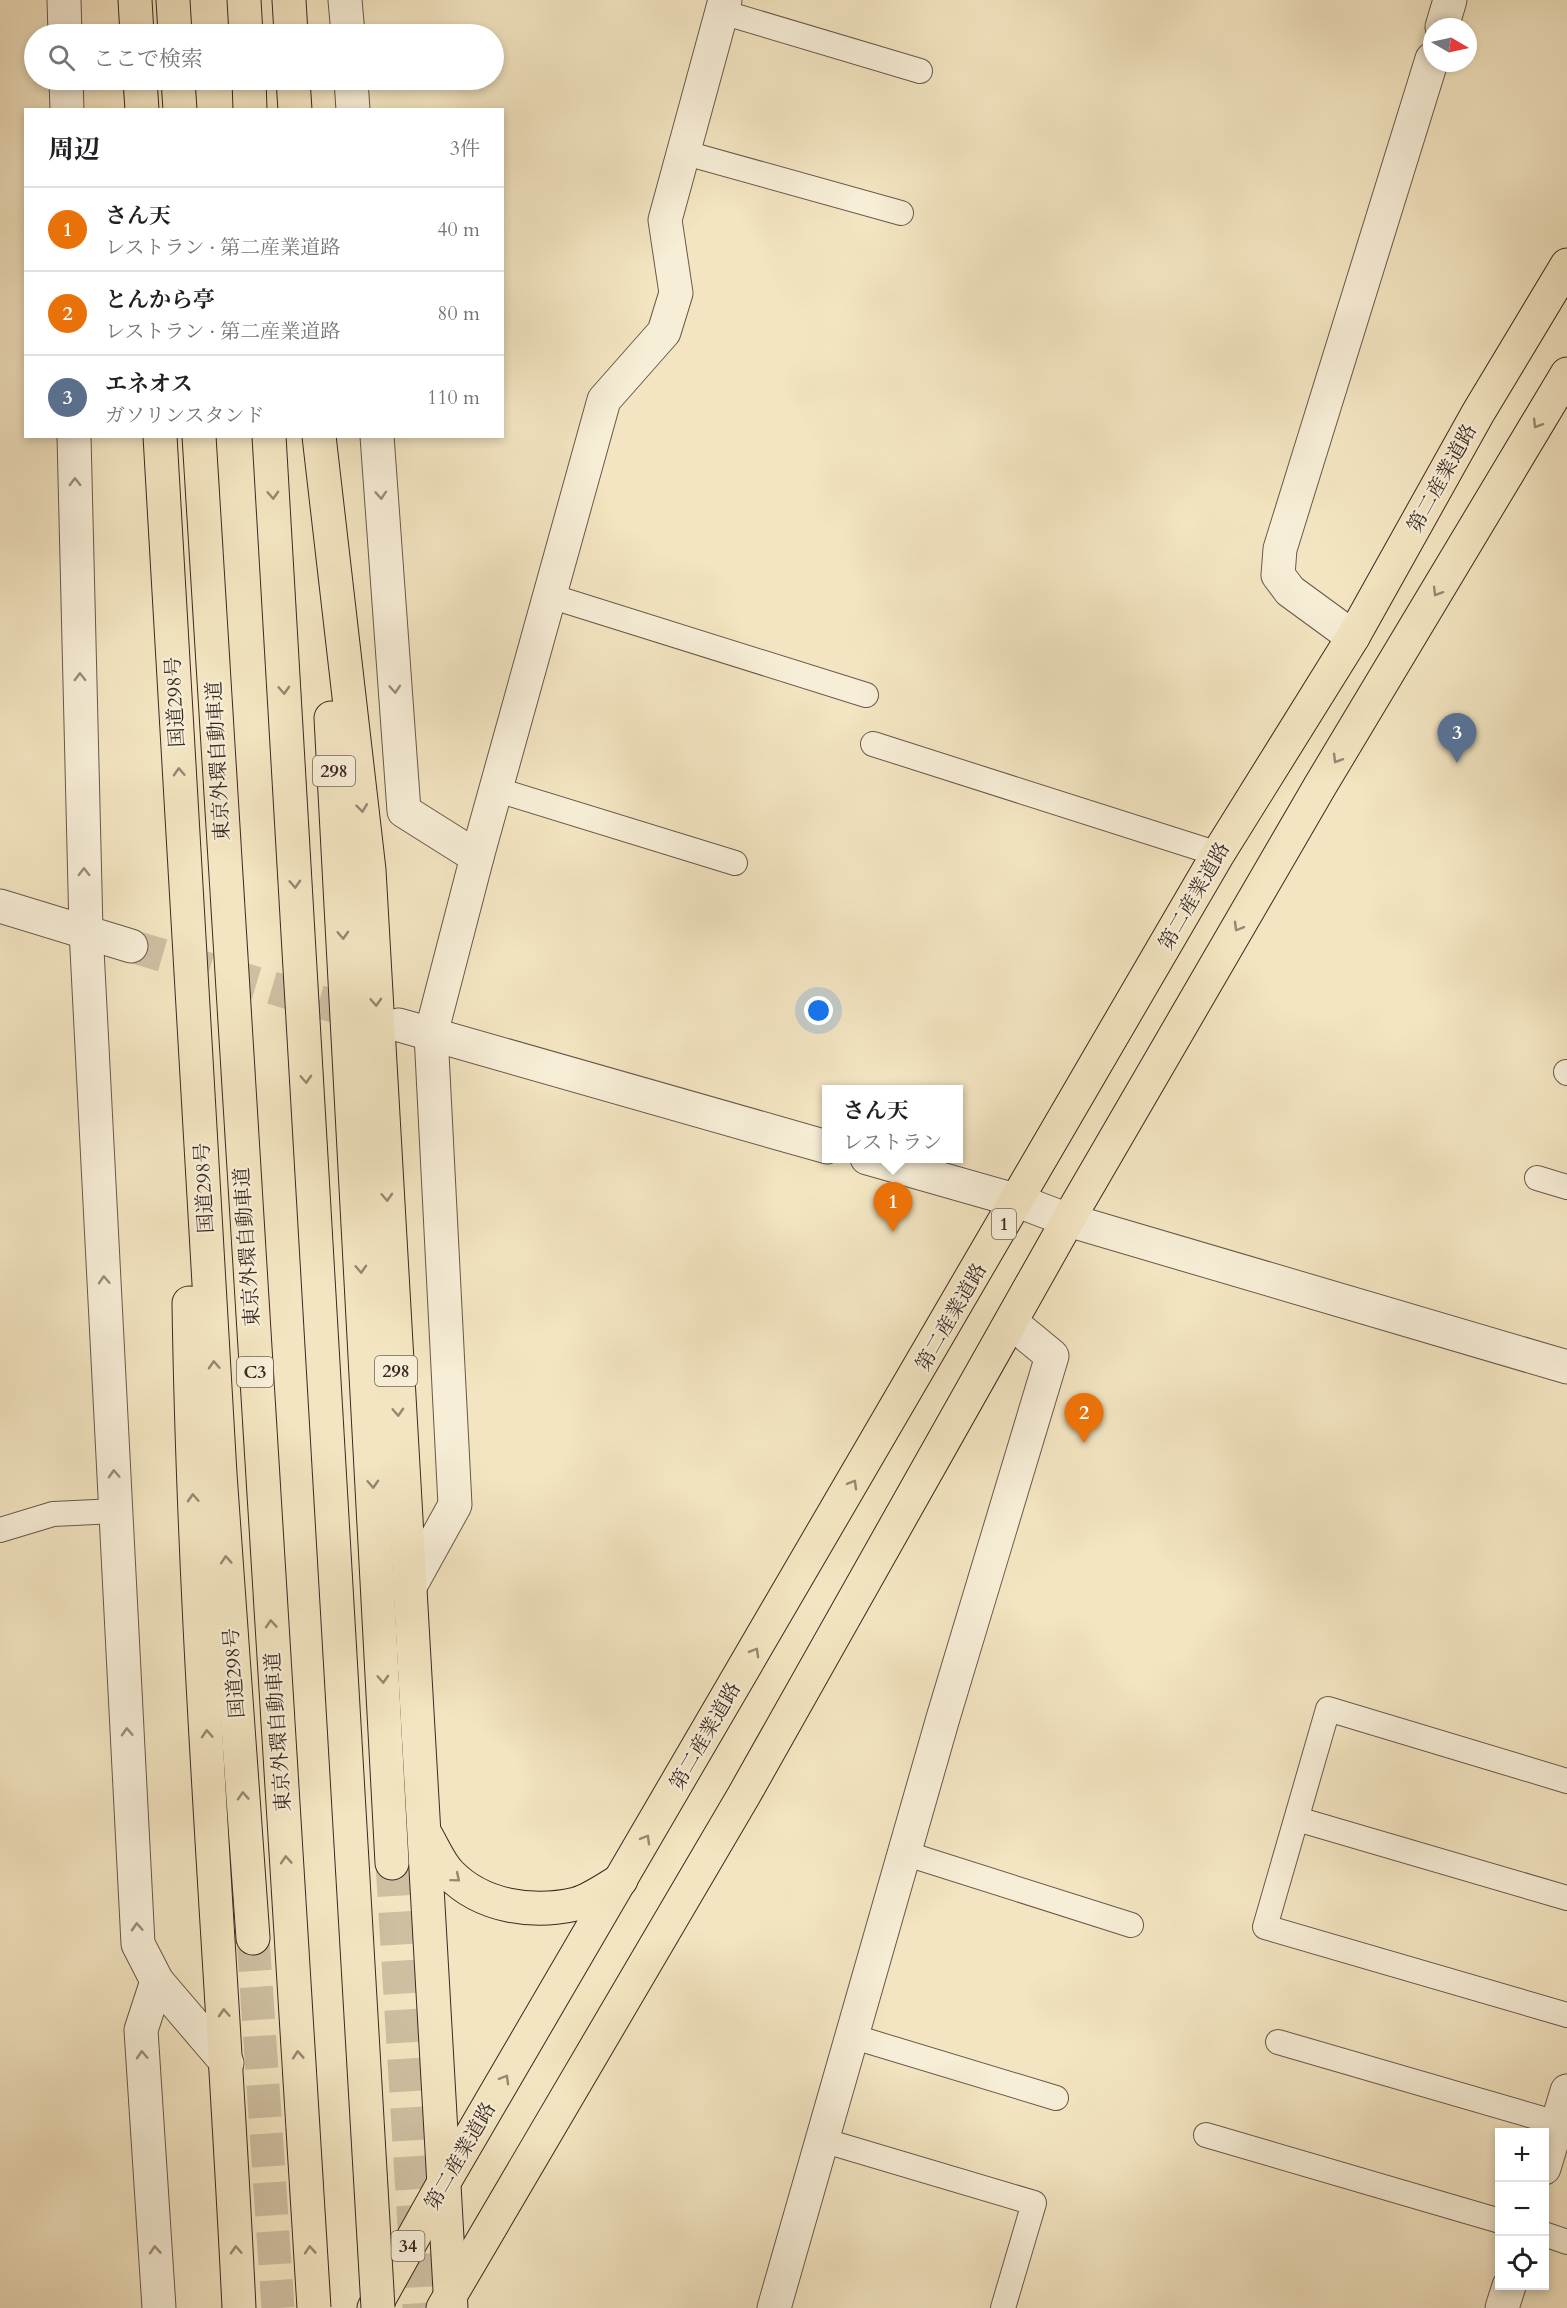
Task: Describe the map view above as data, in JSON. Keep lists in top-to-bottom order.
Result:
{
  "streets": {
    "main road": [
      "第二産業道路",
      "国道298号",
      "東京外環自動車道",
      "298",
      "1",
      "C3",
      "34"
    ]
  },
  "crossings": [
    ["第二産業道路", "298"]
  ],
  "north": "right",
  "page": {
    "search": "ここで検索",
    "heading": ["周辺", "3件"],
    "list": [
      {
        "mark": "1",
        "name": "さん天",
        "note": "レストラン · 第二産業道路",
        "value": "40 m"
      },
      {
        "mark": "2",
        "name": "とんから亭",
        "note": "レストラン · 第二産業道路",
        "value": "80 m"
      },
      {
        "mark": "3",
        "name": "エネオス",
        "note": "ガソリンスタンド",
        "value": "110 m"
      }
    ],
    "pins": ["3", "1", "2"],
    "popup": ["さん天", "レストラン"],
    "map_buttons": ["+", "−"]
  }
}
